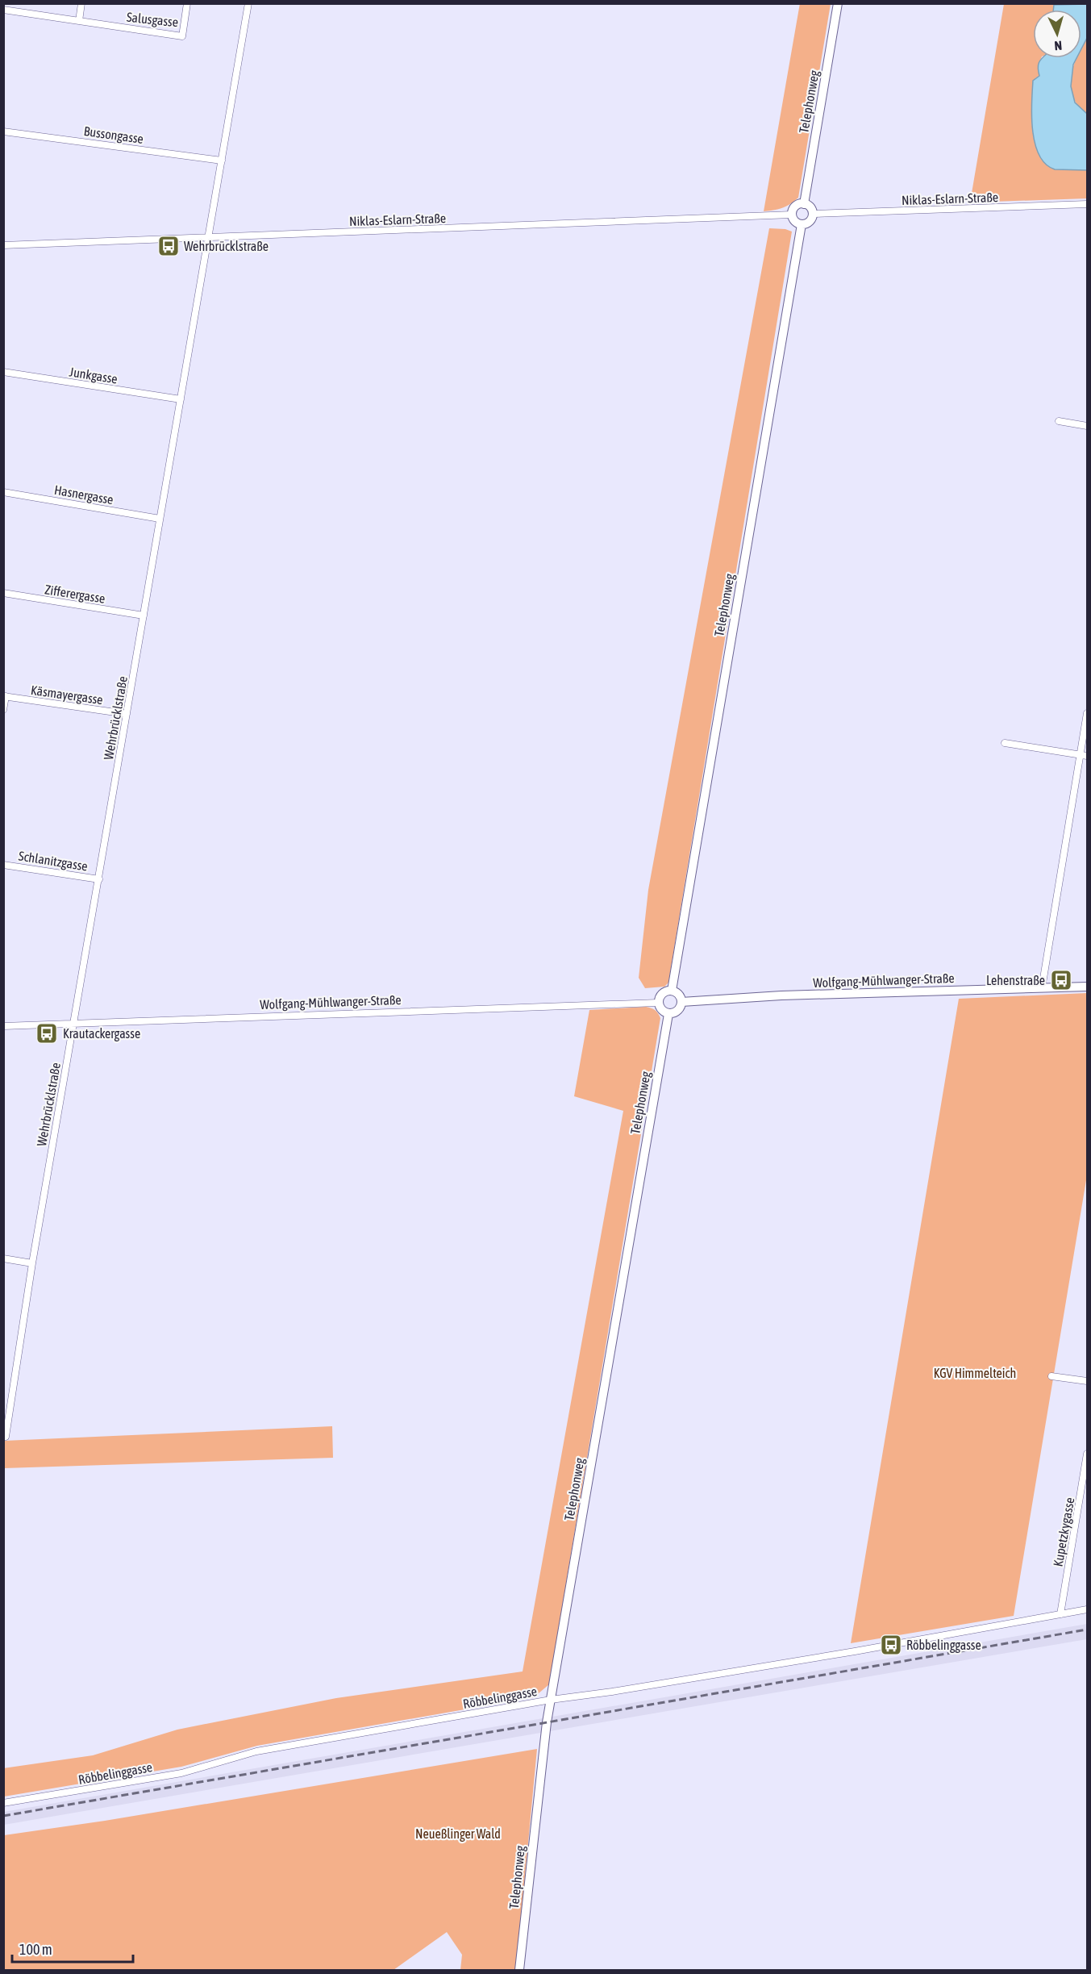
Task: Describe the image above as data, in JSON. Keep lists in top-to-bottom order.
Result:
{
  "streets": {
    "street": [
      "Salusgasse",
      "Telephonweg",
      "Bussongasse",
      "Niklas-Eslarn-Straße",
      "Junkgasse",
      "Hasnergasse",
      "Zifferergasse",
      "Käsmayergasse",
      "Wehrbrücklstraße",
      "Schlanitzgasse",
      "Wolfgang-Mühlwanger-Straße",
      "Kupetzkygasse",
      "Röbbelinggasse"
    ]
  },
  "crossings": [
    ["Telephonweg", "Niklas-Eslarn-Straße"],
    ["Telephonweg", "Wolfgang-Mühlwanger-Straße"],
    ["Telephonweg", "Röbbelinggasse"],
    ["Bussongasse", "Wehrbrücklstraße"],
    ["Niklas-Eslarn-Straße", "Wehrbrücklstraße"],
    ["Junkgasse", "Wehrbrücklstraße"],
    ["Hasnergasse", "Wehrbrücklstraße"],
    ["Zifferergasse", "Wehrbrücklstraße"],
    ["Käsmayergasse", "Wehrbrücklstraße"],
    ["Wehrbrücklstraße", "Schlanitzgasse"],
    ["Wehrbrücklstraße", "Wolfgang-Mühlwanger-Straße"],
    ["Kupetzkygasse", "Röbbelinggasse"]
  ],
  "parks": ["KGV Himmelteich", "Neueßlinger Wald"],
  "places": {
    "bus stop": [
      "Wehrbrücklstraße",
      "Lehenstraße",
      "Krautackergasse",
      "Röbbelinggasse"
    ]
  },
  "scale_bar": "100 m",
  "north": "bottom"
}
